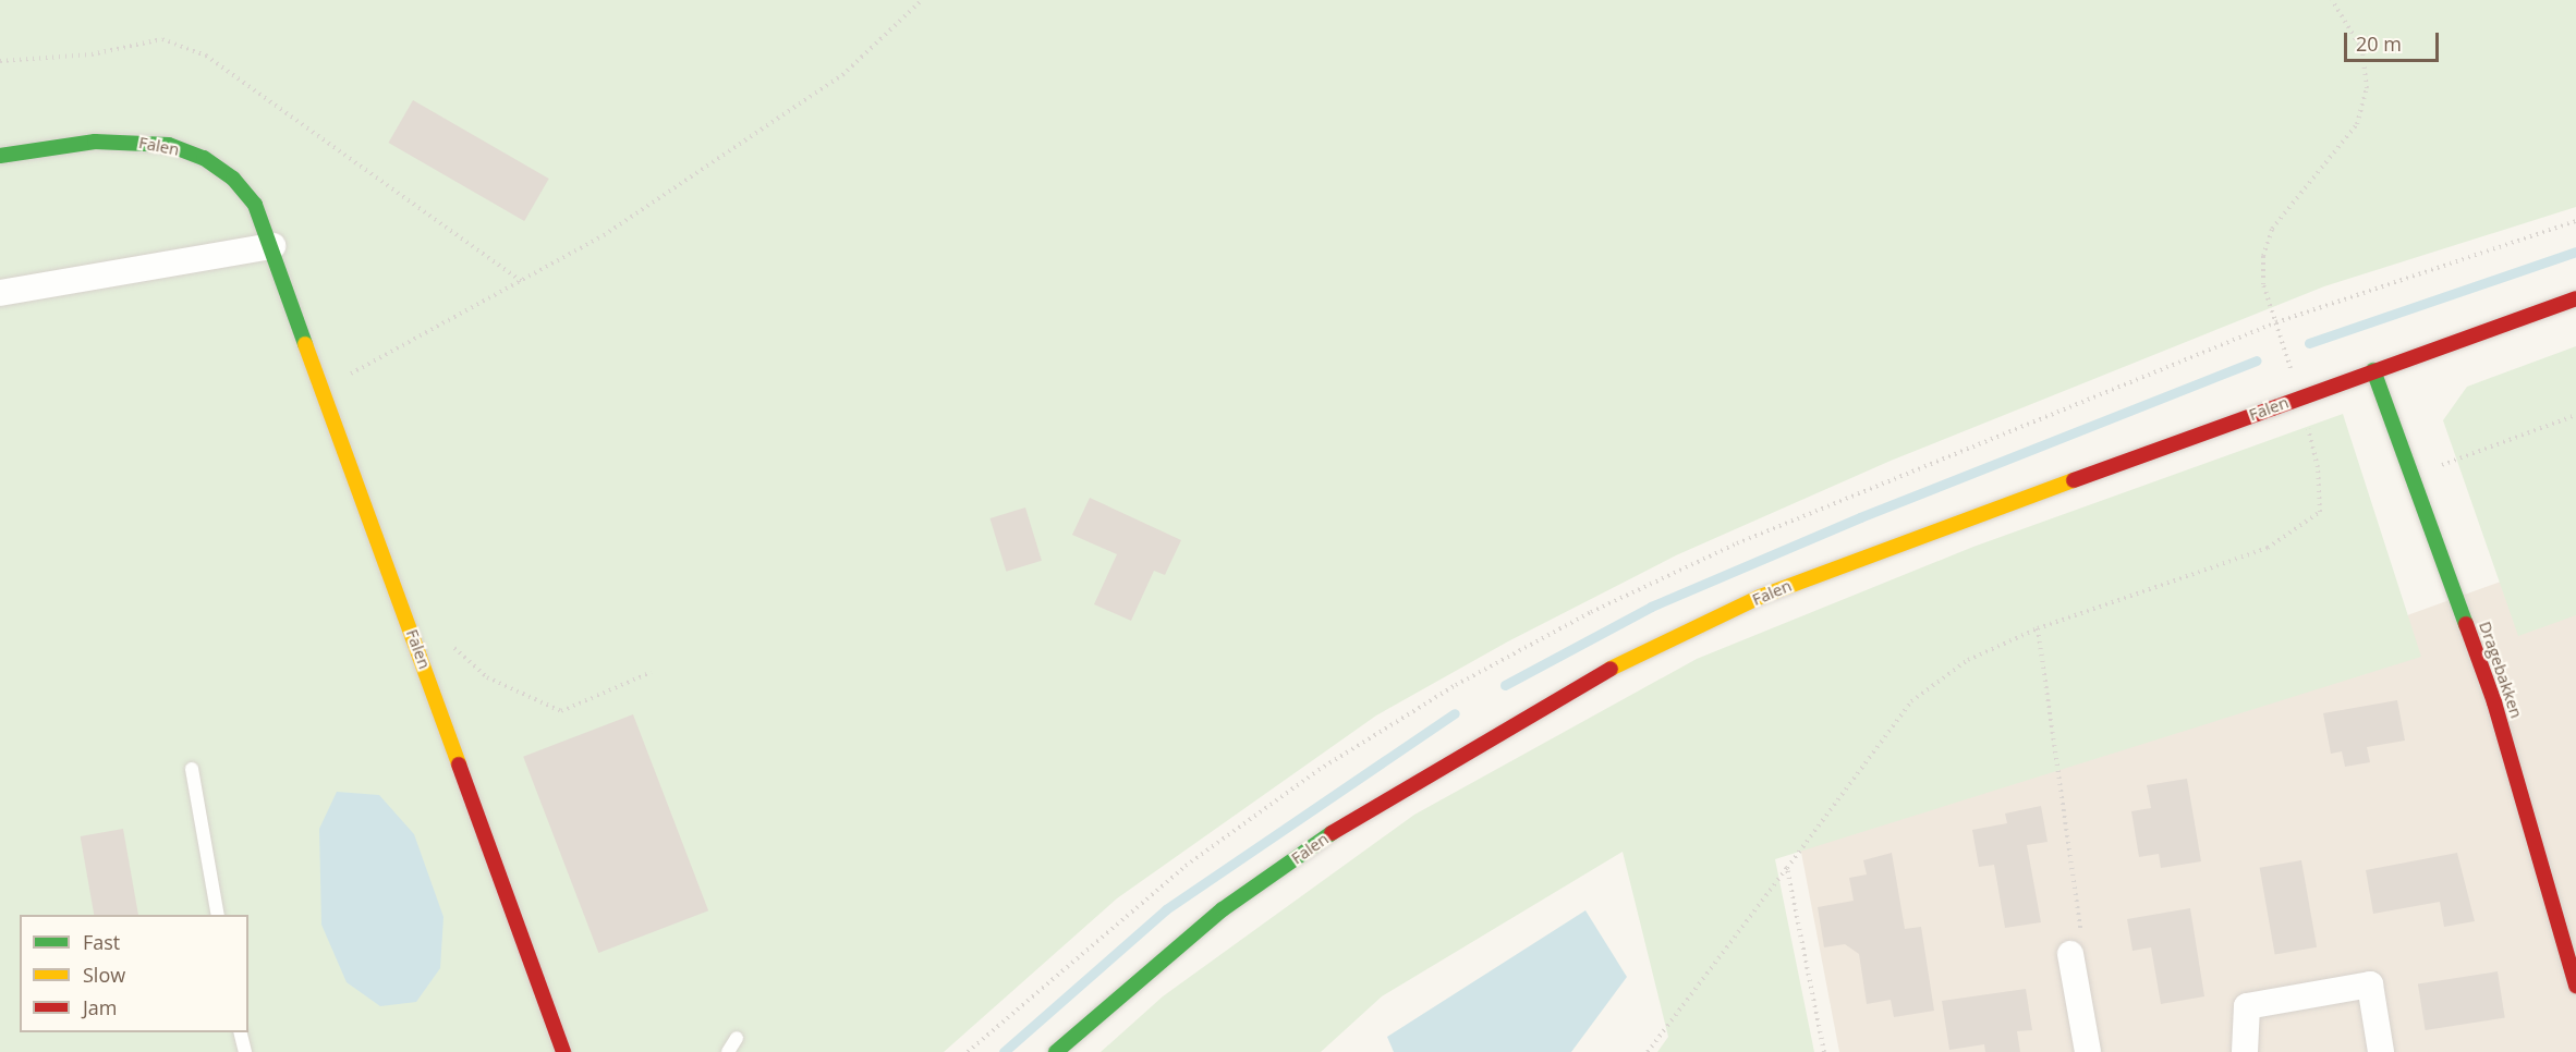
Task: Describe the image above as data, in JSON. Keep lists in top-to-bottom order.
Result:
{
  "streets": {
    "street": ["Falen", "Dragebakken"]
  },
  "crossings": [
    ["Falen", "Dragebakken"]
  ],
  "legend": ["Fast", "Slow", "Jam"],
  "scale_bar": "20 m"
}
